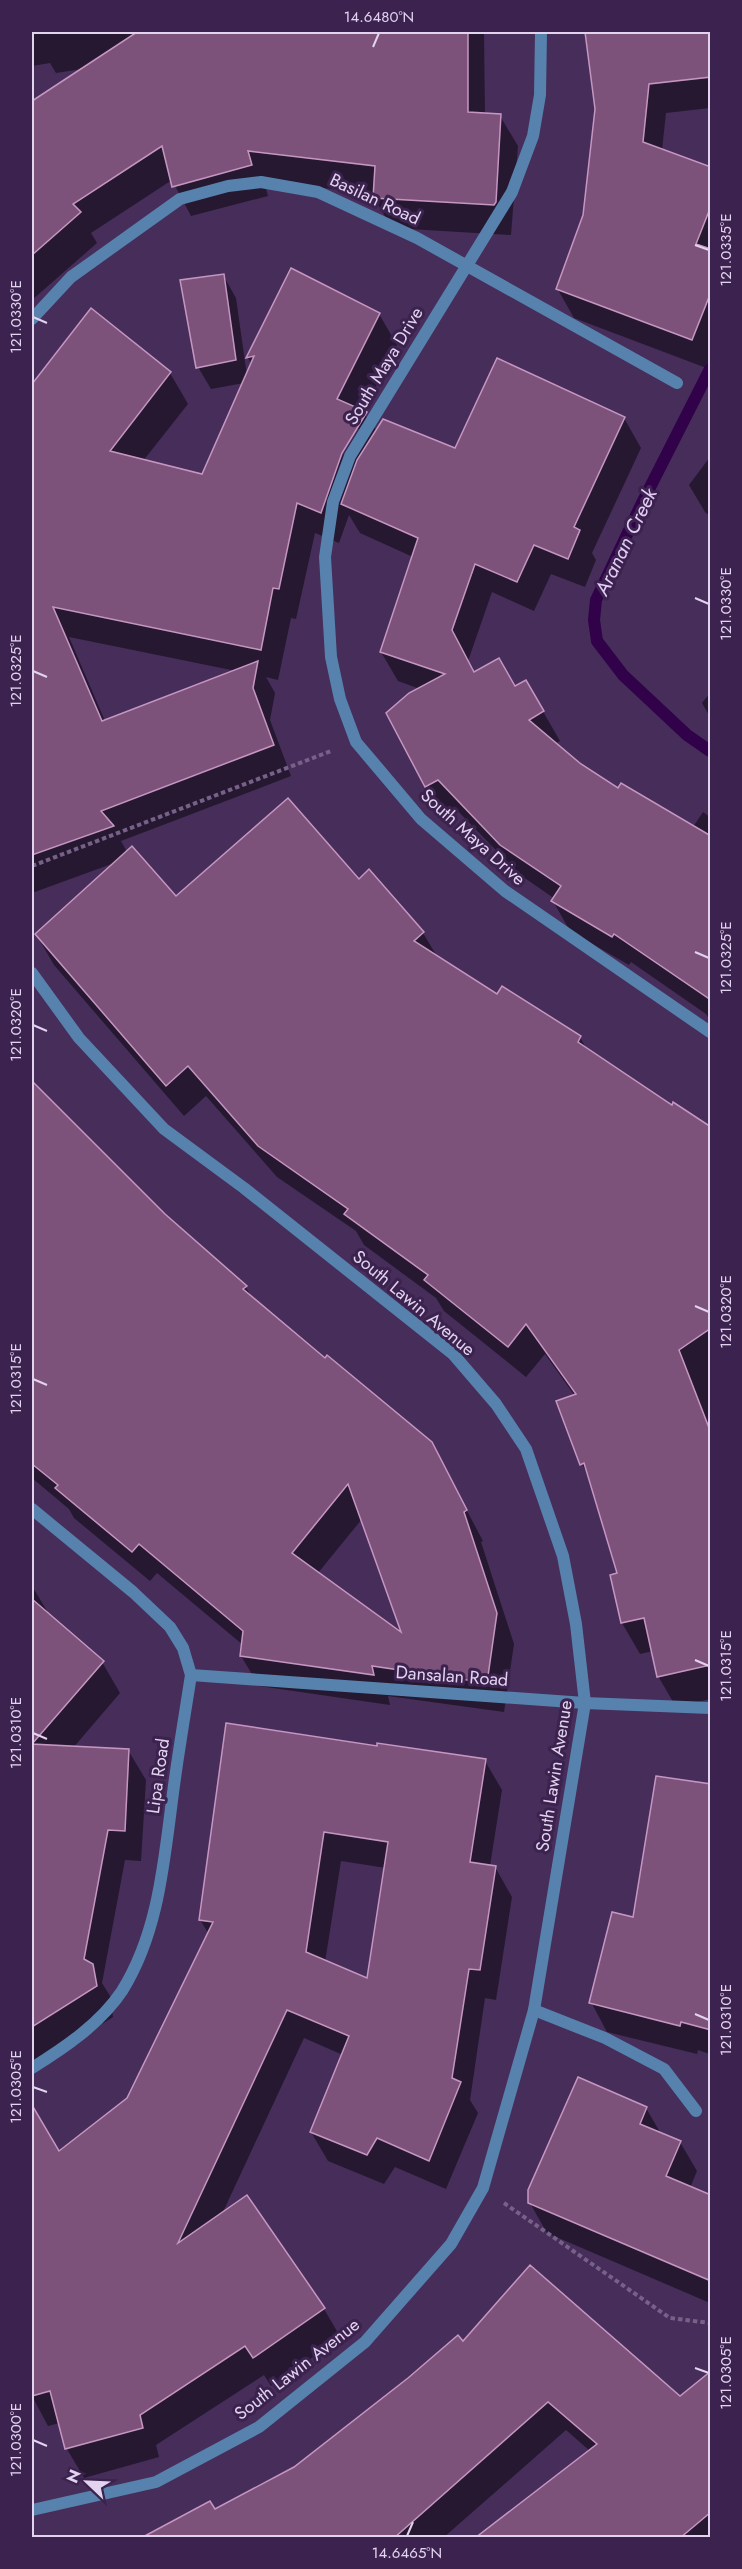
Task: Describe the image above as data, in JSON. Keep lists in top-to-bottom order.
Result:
{
  "streets": {
    "street": [
      "Basilan Road",
      "South Maya Drive",
      "South Lawin Avenue",
      "Dansalan Road",
      "Lipa Road"
    ]
  },
  "crossings": [
    ["Basilan Road", "South Maya Drive"],
    ["South Lawin Avenue", "Dansalan Road"],
    ["Dansalan Road", "Lipa Road"]
  ],
  "water": ["Aranan Creek"],
  "north": "top left",
  "coordinates": [
    "14.6480°N",
    "121.0335°E",
    "121.0330°E",
    "121.0325°E",
    "121.0320°E",
    "121.0315°E",
    "121.0310°E",
    "121.0305°E",
    "121.0300°E",
    "14.6465°N"
  ]
}
